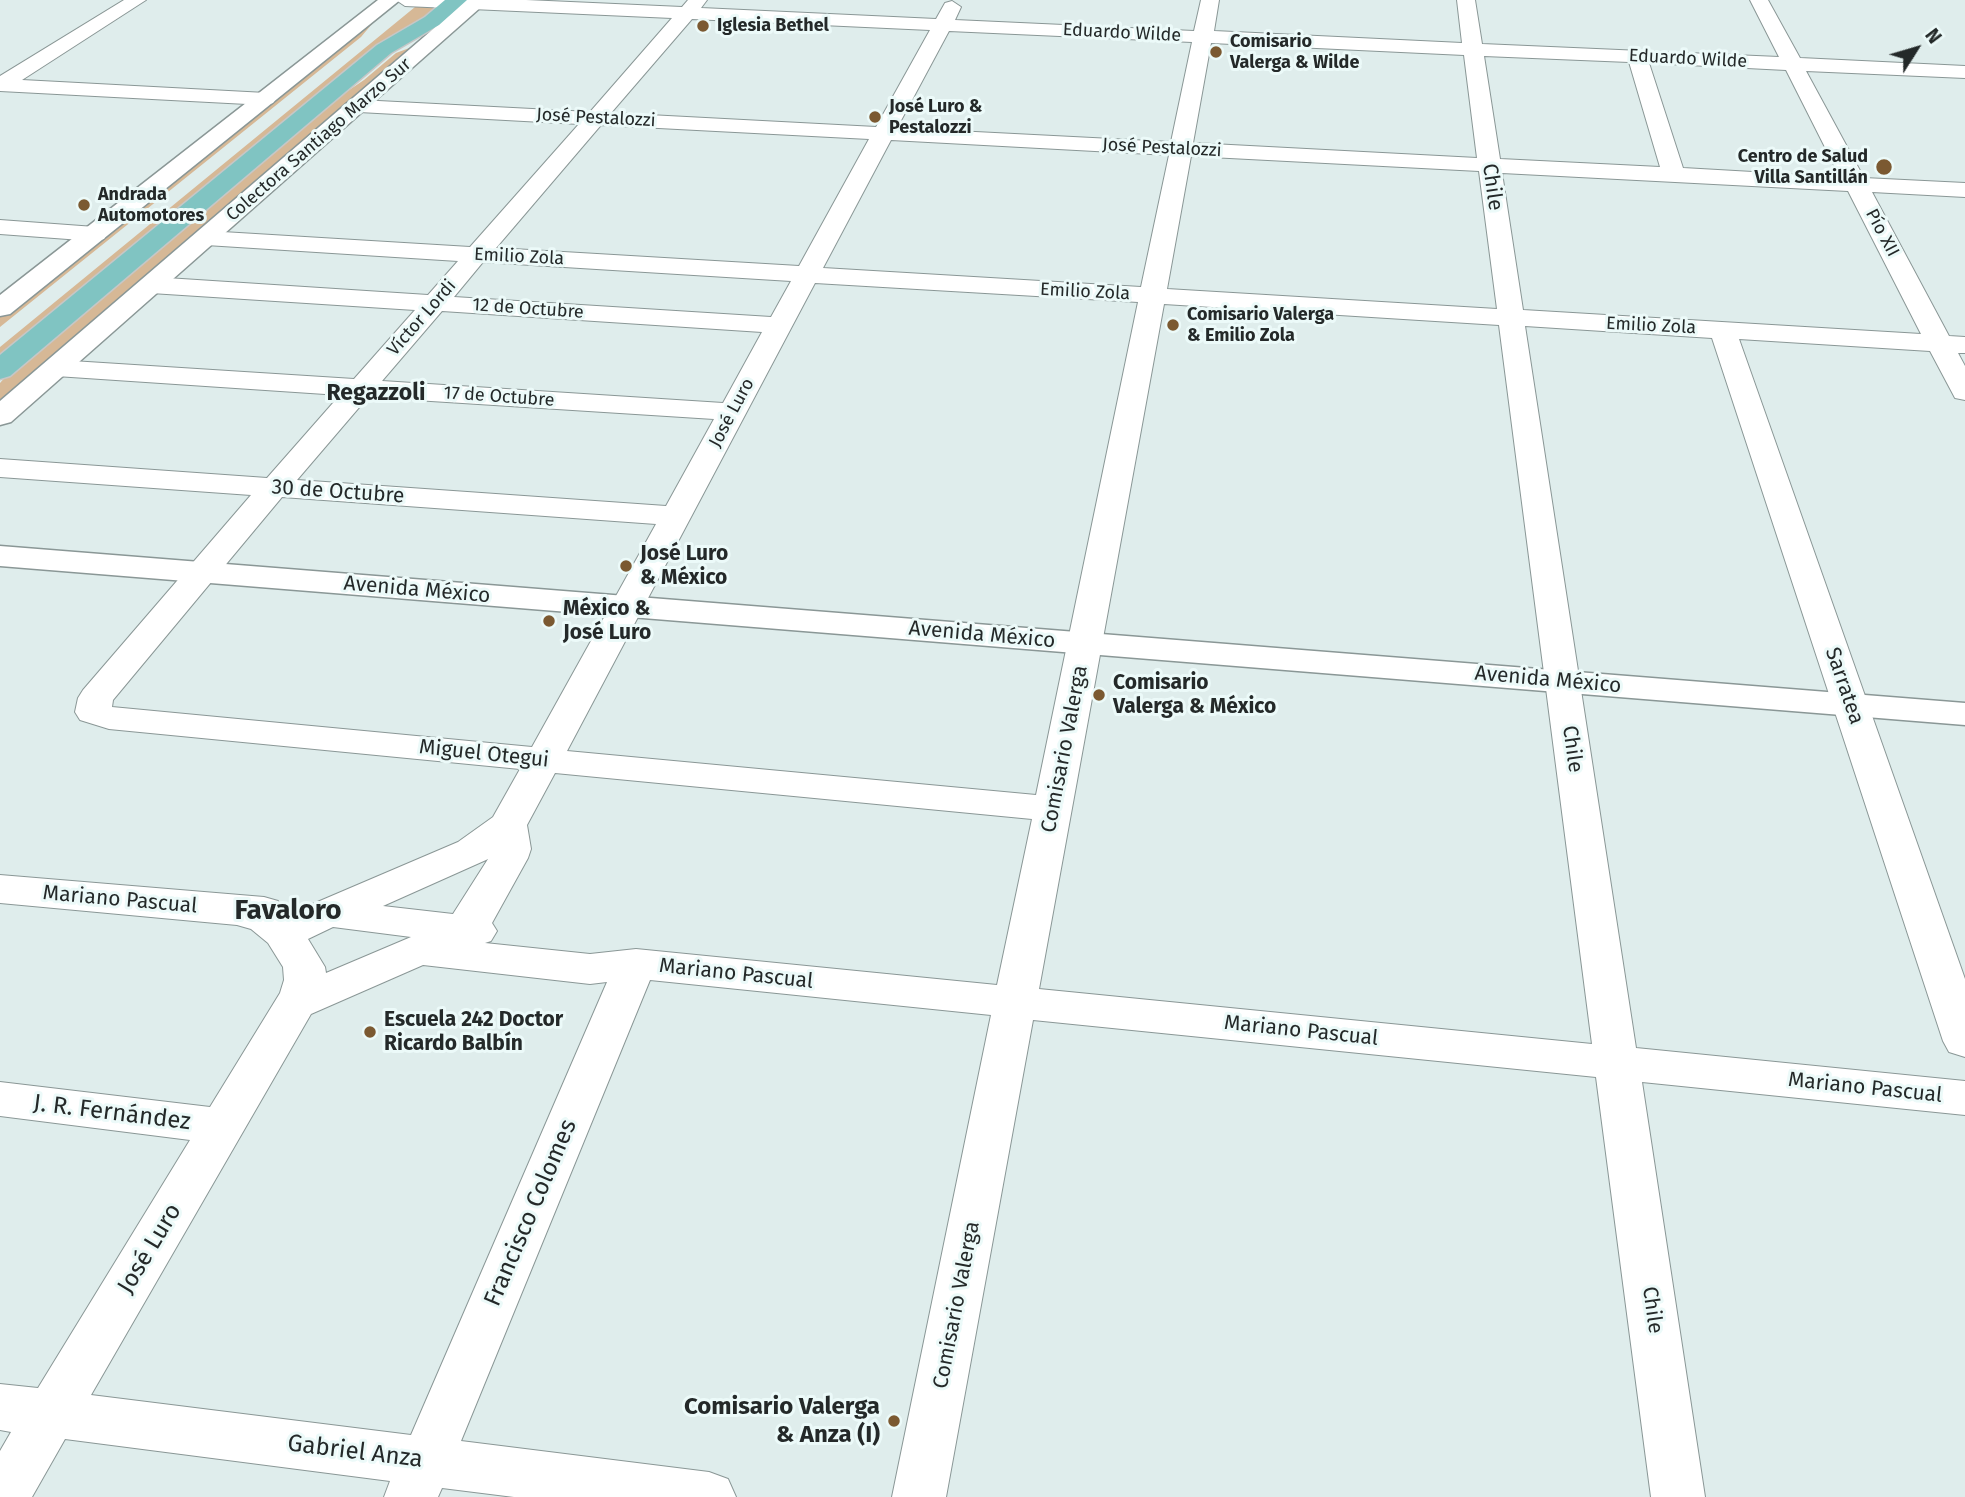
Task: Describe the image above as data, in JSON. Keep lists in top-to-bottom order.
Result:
{
  "streets": {
    "street": [
      "Eduardo Wilde",
      "José Pestalozzi",
      "Colectora Santiago Marzo Sur",
      "Chile",
      "Pío XII",
      "Emilio Zola",
      "12 de Octubre",
      "Víctor Lordi",
      "17 de Octubre",
      "José Luro",
      "30 de Octubre",
      "Avenida México",
      "Sarratea",
      "Comisario Valerga",
      "Miguel Otegui",
      "Mariano Pascual",
      "J. R. Fernández",
      "Francisco Colomes",
      "Gabriel Anza"
    ]
  },
  "crossings": [
    ["Eduardo Wilde", "Colectora Santiago Marzo Sur"],
    ["Eduardo Wilde", "Chile"],
    ["Eduardo Wilde", "Pío XII"],
    ["Eduardo Wilde", "Víctor Lordi"],
    ["Eduardo Wilde", "José Luro"],
    ["Eduardo Wilde", "Comisario Valerga"],
    ["José Pestalozzi", "Colectora Santiago Marzo Sur"],
    ["José Pestalozzi", "Chile"],
    ["José Pestalozzi", "Pío XII"],
    ["José Pestalozzi", "Víctor Lordi"],
    ["José Pestalozzi", "José Luro"],
    ["José Pestalozzi", "Comisario Valerga"],
    ["Colectora Santiago Marzo Sur", "Emilio Zola"],
    ["Colectora Santiago Marzo Sur", "12 de Octubre"],
    ["Colectora Santiago Marzo Sur", "17 de Octubre"],
    ["Chile", "Emilio Zola"],
    ["Chile", "Avenida México"],
    ["Chile", "Mariano Pascual"],
    ["Pío XII", "Emilio Zola"],
    ["Emilio Zola", "Víctor Lordi"],
    ["Emilio Zola", "José Luro"],
    ["Emilio Zola", "Sarratea"],
    ["Emilio Zola", "Comisario Valerga"],
    ["12 de Octubre", "Víctor Lordi"],
    ["12 de Octubre", "José Luro"],
    ["Víctor Lordi", "17 de Octubre"],
    ["Víctor Lordi", "30 de Octubre"],
    ["Víctor Lordi", "Avenida México"],
    ["Víctor Lordi", "Miguel Otegui"],
    ["17 de Octubre", "José Luro"],
    ["José Luro", "30 de Octubre"],
    ["José Luro", "Avenida México"],
    ["José Luro", "Miguel Otegui"],
    ["José Luro", "Mariano Pascual"],
    ["José Luro", "J. R. Fernández"],
    ["José Luro", "Gabriel Anza"],
    ["Avenida México", "Sarratea"],
    ["Avenida México", "Comisario Valerga"],
    ["Avenida México", "Miguel Otegui"],
    ["Comisario Valerga", "Miguel Otegui"],
    ["Comisario Valerga", "Mariano Pascual"],
    ["Mariano Pascual", "Francisco Colomes"],
    ["Francisco Colomes", "Gabriel Anza"]
  ],
  "districts": ["Regazzoli", "Favaloro"],
  "places": [
    "Iglesia Bethel",
    "Comisario Valerga & Wilde",
    "José Luro & Pestalozzi",
    "Centro de Salud Villa Santillán",
    "Andrada Automotores",
    "Comisario Valerga & Emilio Zola",
    "José Luro & México",
    "México & José Luro",
    "Comisario Valerga & México",
    "Escuela 242 Doctor Ricardo Balbín",
    "Comisario Valerga & Anza (I)"
  ],
  "north": "top right"
}
